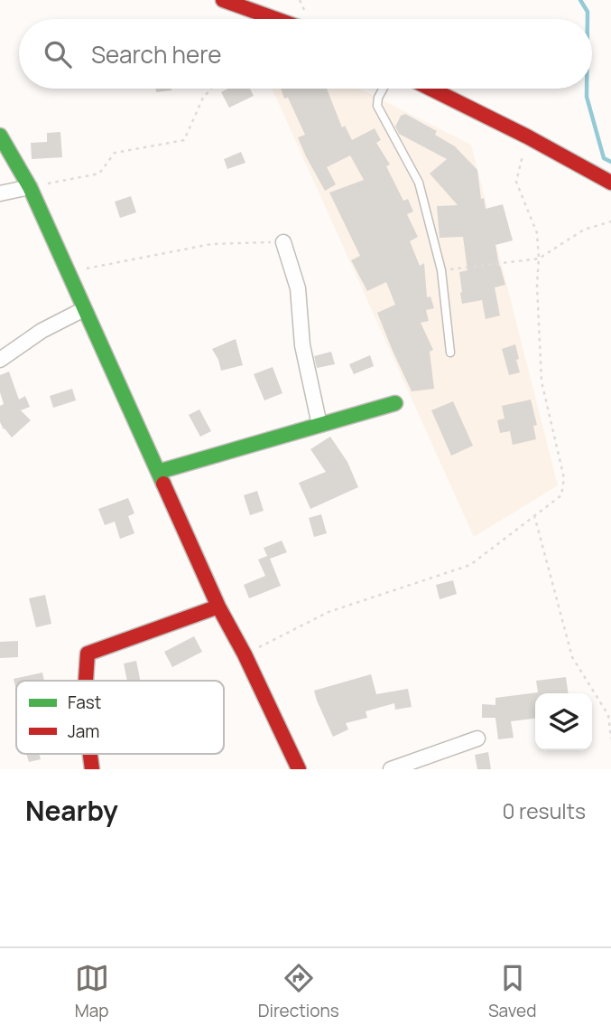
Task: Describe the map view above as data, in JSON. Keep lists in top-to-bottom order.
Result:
{
  "legend": ["Fast", "Jam"],
  "page": {
    "search": "Search here",
    "heading": ["Nearby", "0 results"],
    "nav": ["Map", "Directions", "Saved"]
  }
}
